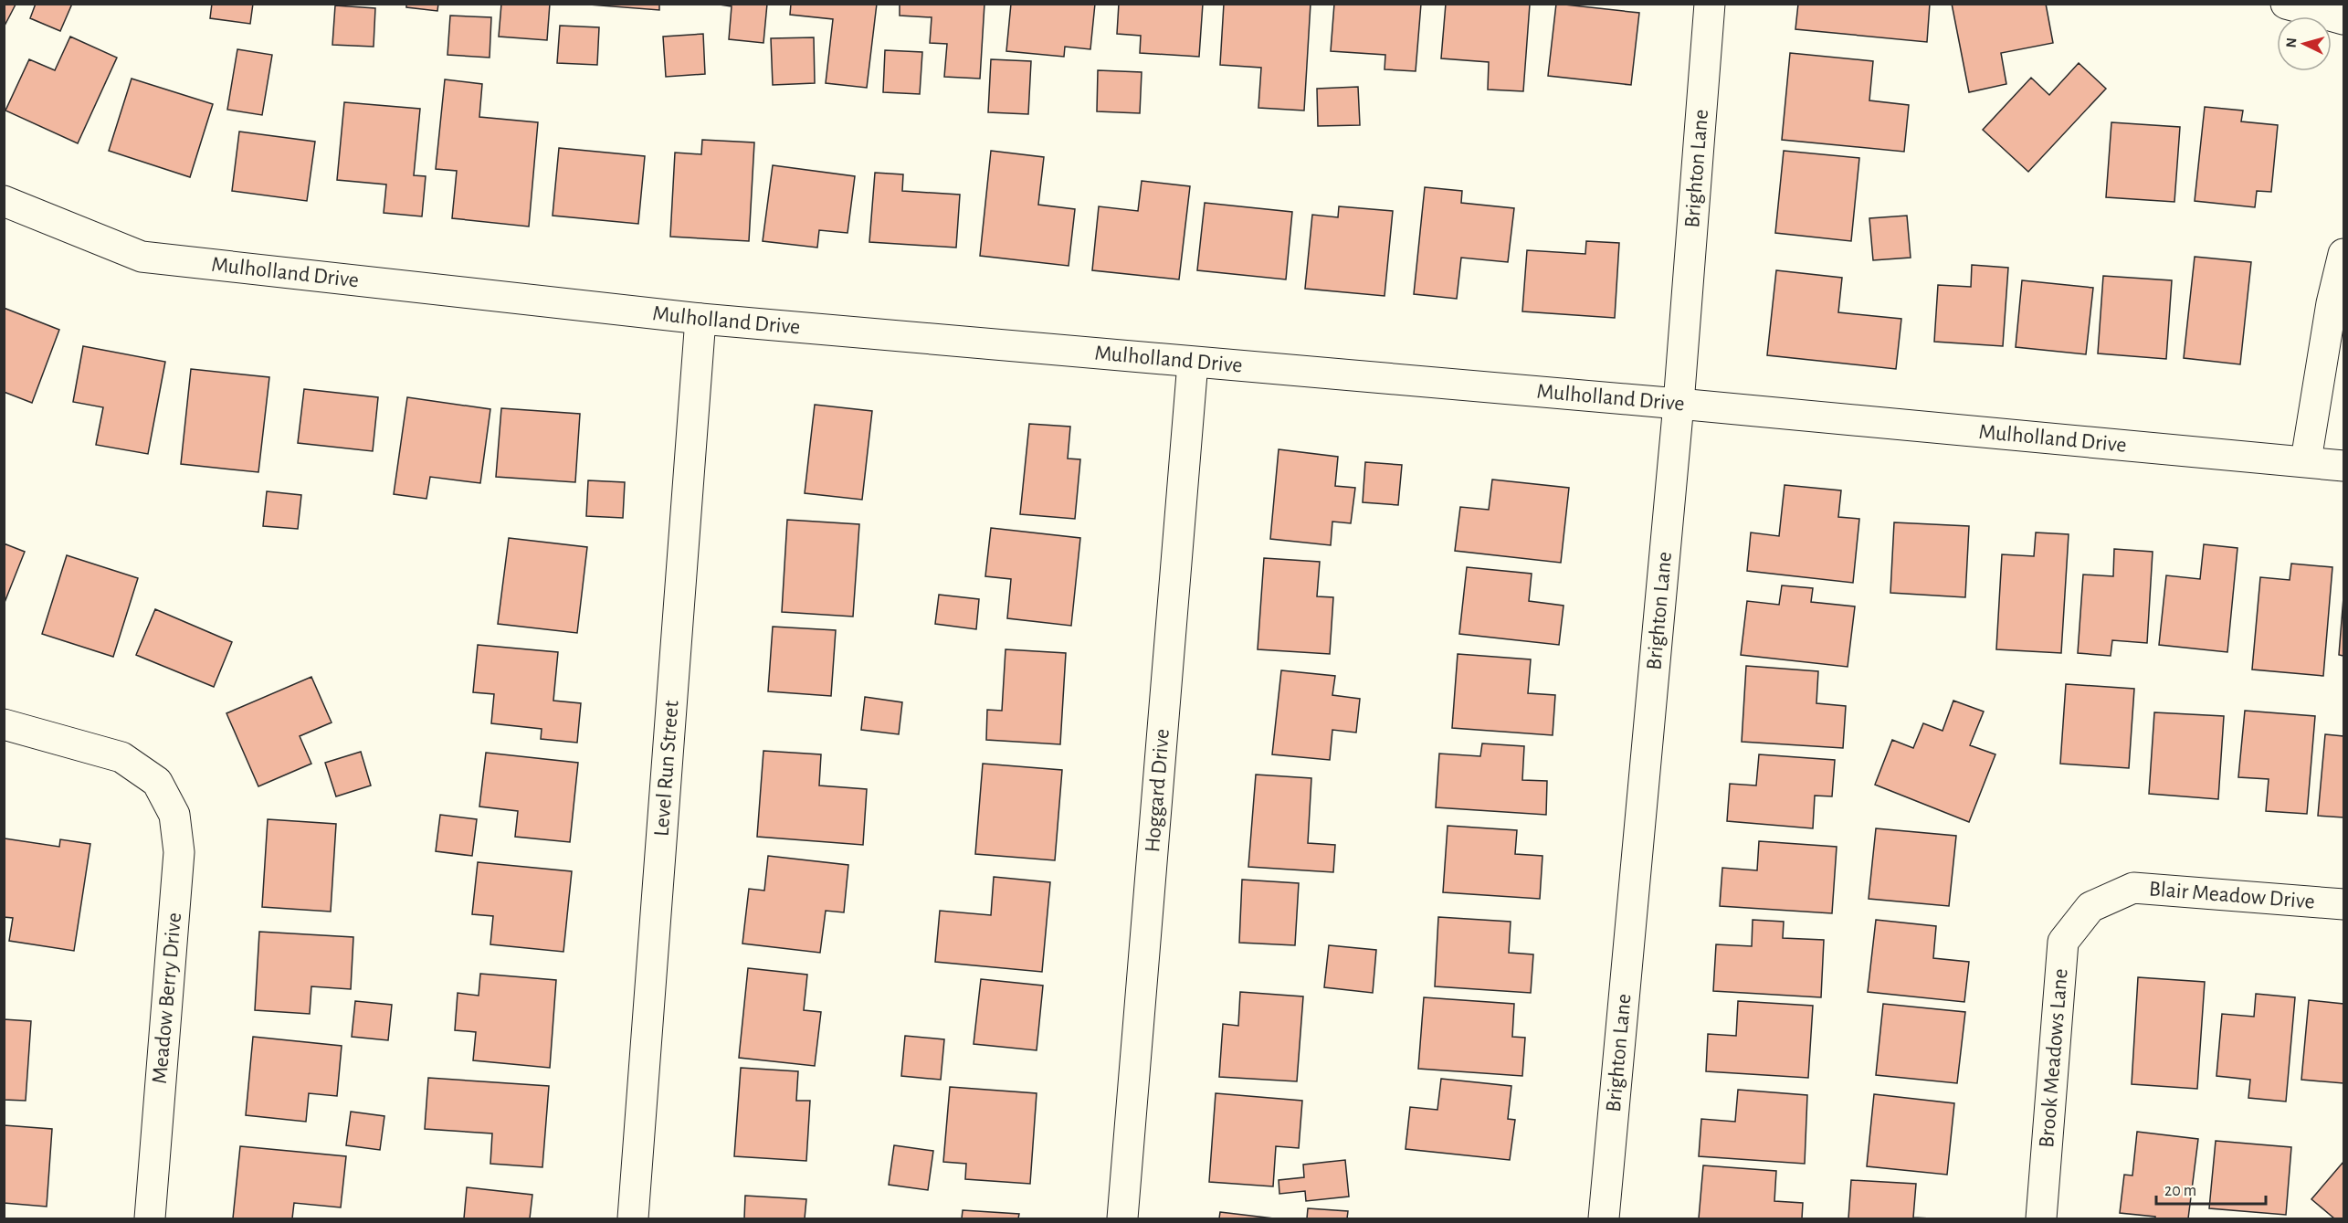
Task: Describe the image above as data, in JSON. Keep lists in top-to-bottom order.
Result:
{
  "streets": {
    "street": [
      "Brighton Lane",
      "Mulholland Drive",
      "Level Run Street",
      "Hoggard Drive",
      "Blair Meadow Drive",
      "Meadow Berry Drive",
      "Brook Meadows Lane"
    ]
  },
  "crossings": [
    ["Brighton Lane", "Mulholland Drive"],
    ["Mulholland Drive", "Level Run Street"],
    ["Mulholland Drive", "Hoggard Drive"],
    ["Blair Meadow Drive", "Brook Meadows Lane"]
  ],
  "scale_bar": "20 m",
  "north": "left"
}
